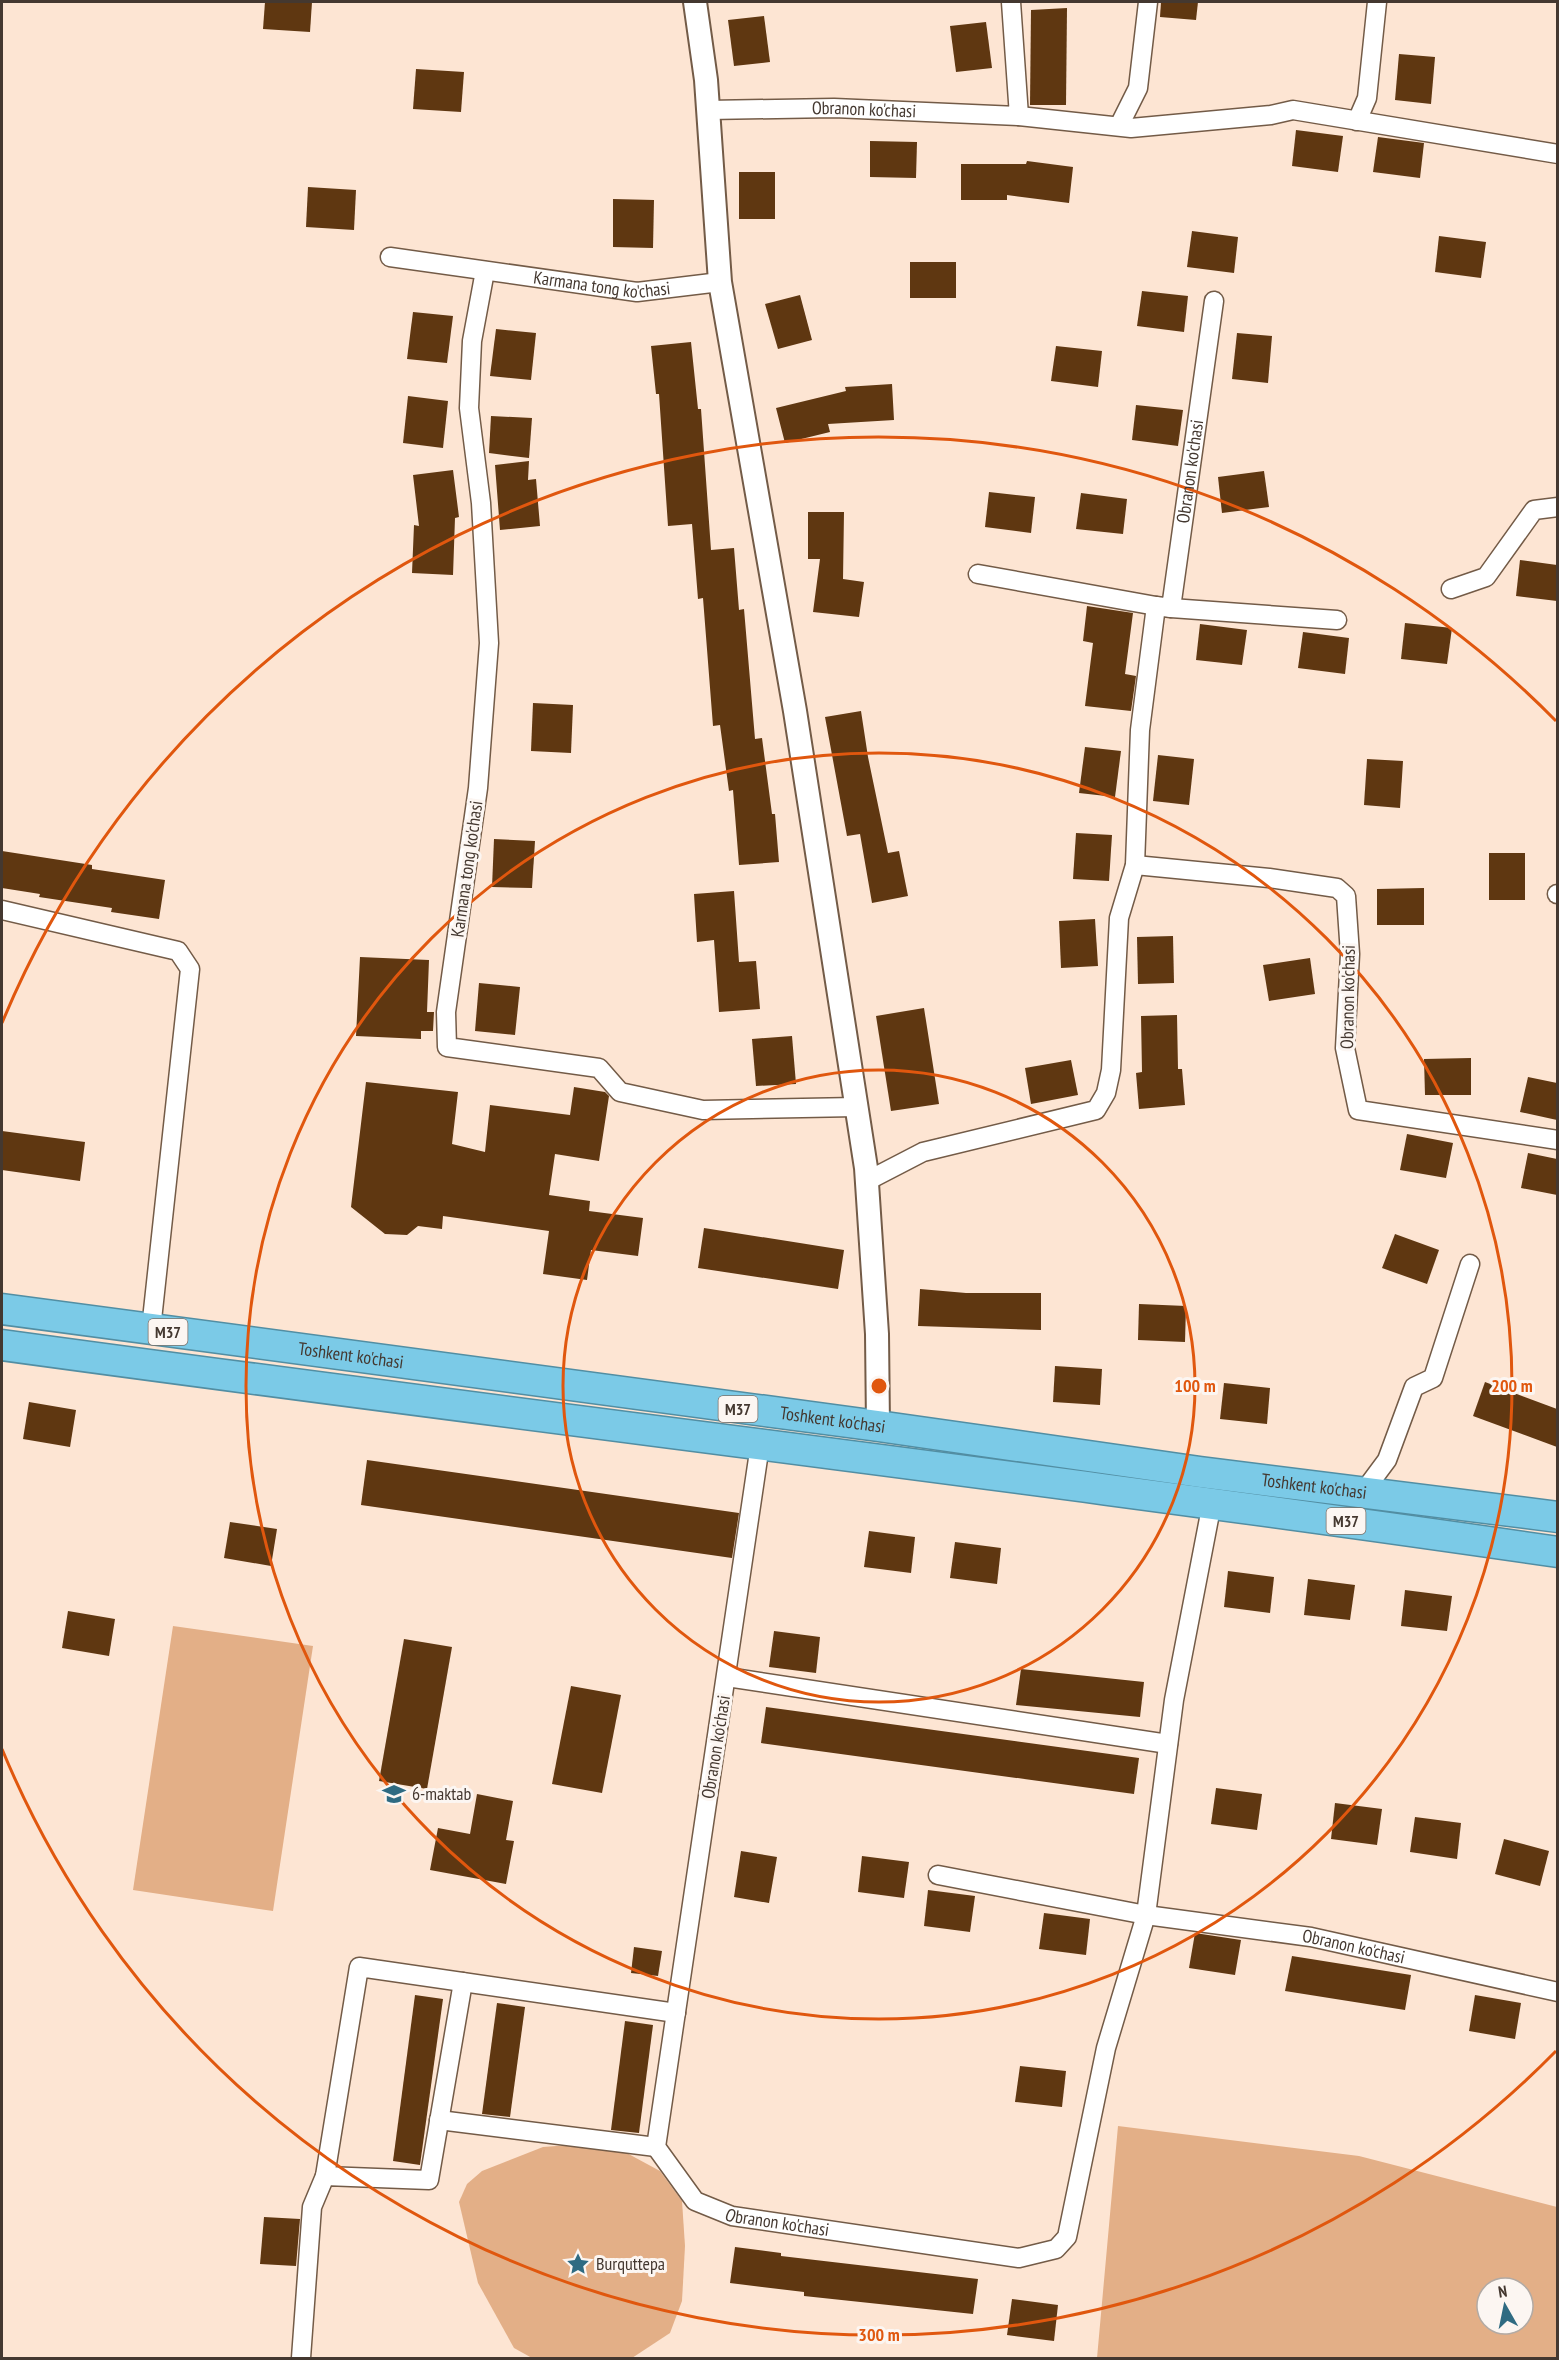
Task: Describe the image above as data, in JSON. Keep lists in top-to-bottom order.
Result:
{
  "streets": {
    "highway": ["M37", "Toshkent ko'chasi"],
    "street": ["Obranon ko'chasi", "Karmana tong ko'chasi"]
  },
  "crossings": [
    ["Obranon ko'chasi", "Toshkent ko'chasi"]
  ],
  "places": {
    "school or university": ["6-maktab"],
    "place": ["Burquttepa"]
  },
  "north": "top",
  "rings": ["100 m", "200 m", "300 m"]
}
